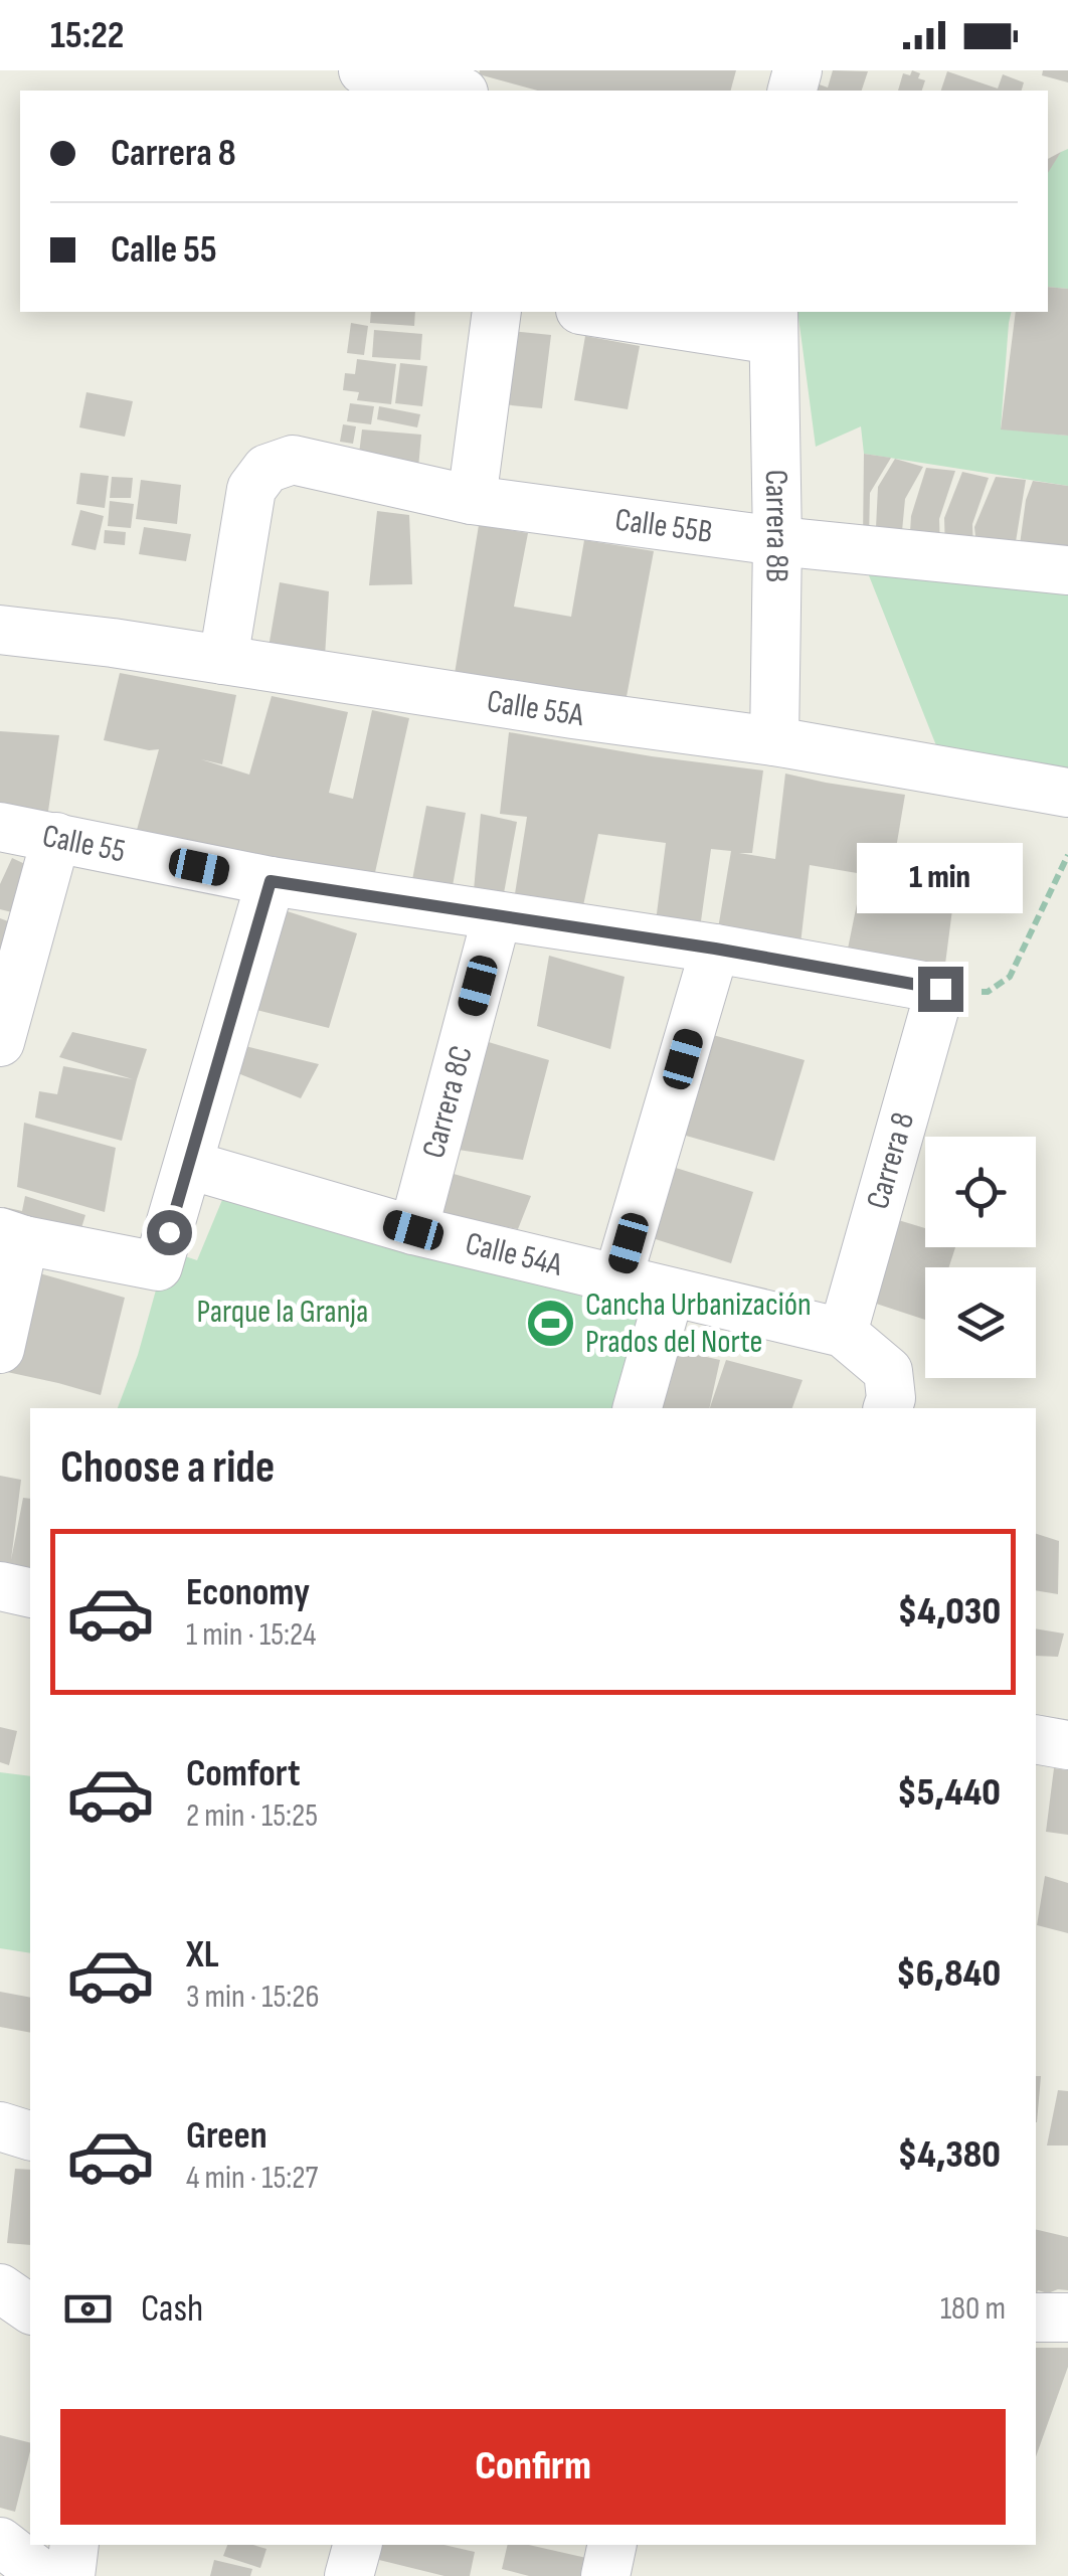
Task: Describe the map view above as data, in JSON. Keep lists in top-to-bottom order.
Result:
{
  "streets": {
    "street": [
      "Carrera 8B",
      "Calle 55B",
      "Calle 55A",
      "Calle 55",
      "Carrera 8C",
      "Carrera 8",
      "Calle 54A"
    ]
  },
  "crossings": [
    ["Carrera 8B", "Calle 55B"],
    ["Carrera 8B", "Calle 55A"],
    ["Calle 55B", "Calle 55A"],
    ["Calle 55", "Carrera 8C"],
    ["Calle 55", "Carrera 8"],
    ["Carrera 8C", "Calle 54A"],
    ["Carrera 8", "Calle 54A"]
  ],
  "parks": ["Parque la Granja"],
  "places": {
    "sports": ["Cancha Urbanización Prados del Norte"]
  },
  "page": {
    "status": "15:22",
    "banner": ["Carrera 8", "Calle 55"],
    "bubble": "1 min",
    "heading": "Choose a ride",
    "list": [
      {
        "name": "Economy",
        "note": "1 min · 15:24",
        "value": "$4,030"
      },
      {
        "name": "Comfort",
        "note": "2 min · 15:25",
        "value": "$5,440"
      },
      {
        "name": "XL",
        "note": "3 min · 15:26",
        "value": "$6,840"
      },
      {
        "name": "Green",
        "note": "4 min · 15:27",
        "value": "$4,380"
      }
    ],
    "pay": ["Cash", "180 m"],
    "buttons": "Confirm"
  }
}
